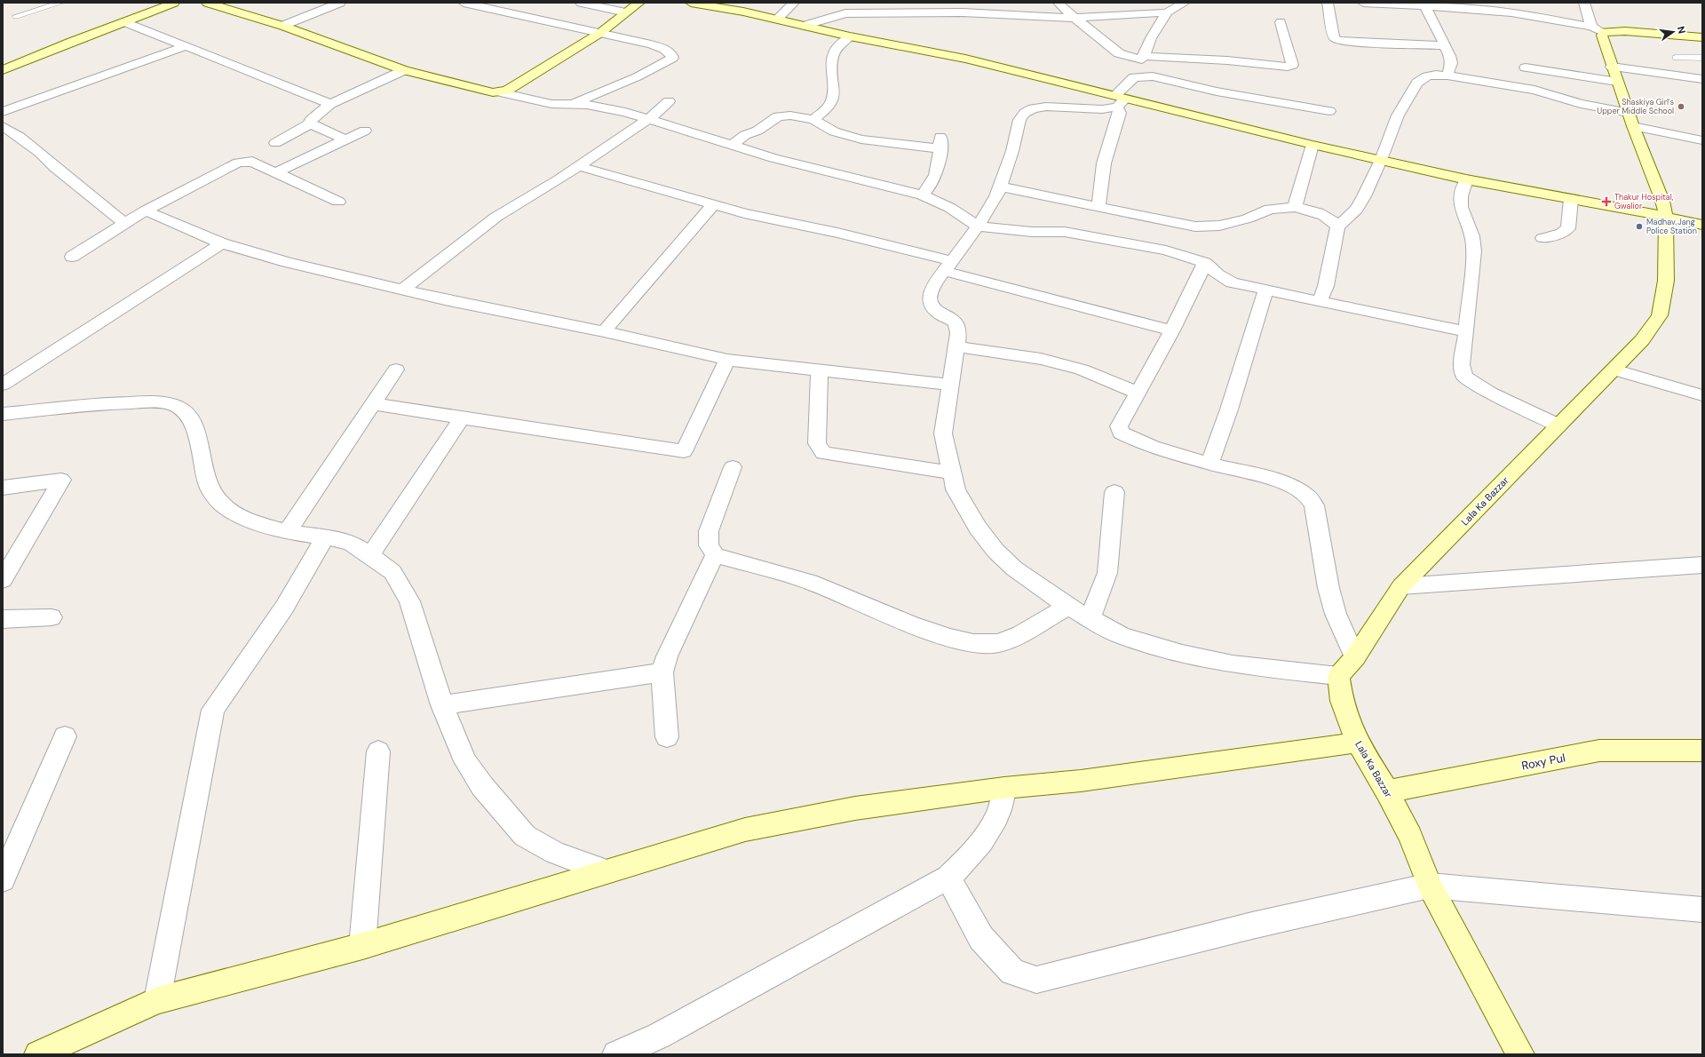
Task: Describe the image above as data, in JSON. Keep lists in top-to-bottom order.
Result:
{
  "streets": {
    "street": ["Lala Ka Bazzar", "Roxy Pul"]
  },
  "crossings": [
    ["Lala Ka Bazzar", "Roxy Pul"]
  ],
  "places": {
    "other": ["Shaskiya Girl's Upper Middle School", "Madhav Jang Police Station"],
    "health": ["Thakur Hospital, Gwalior"]
  },
  "north": "right"
}
